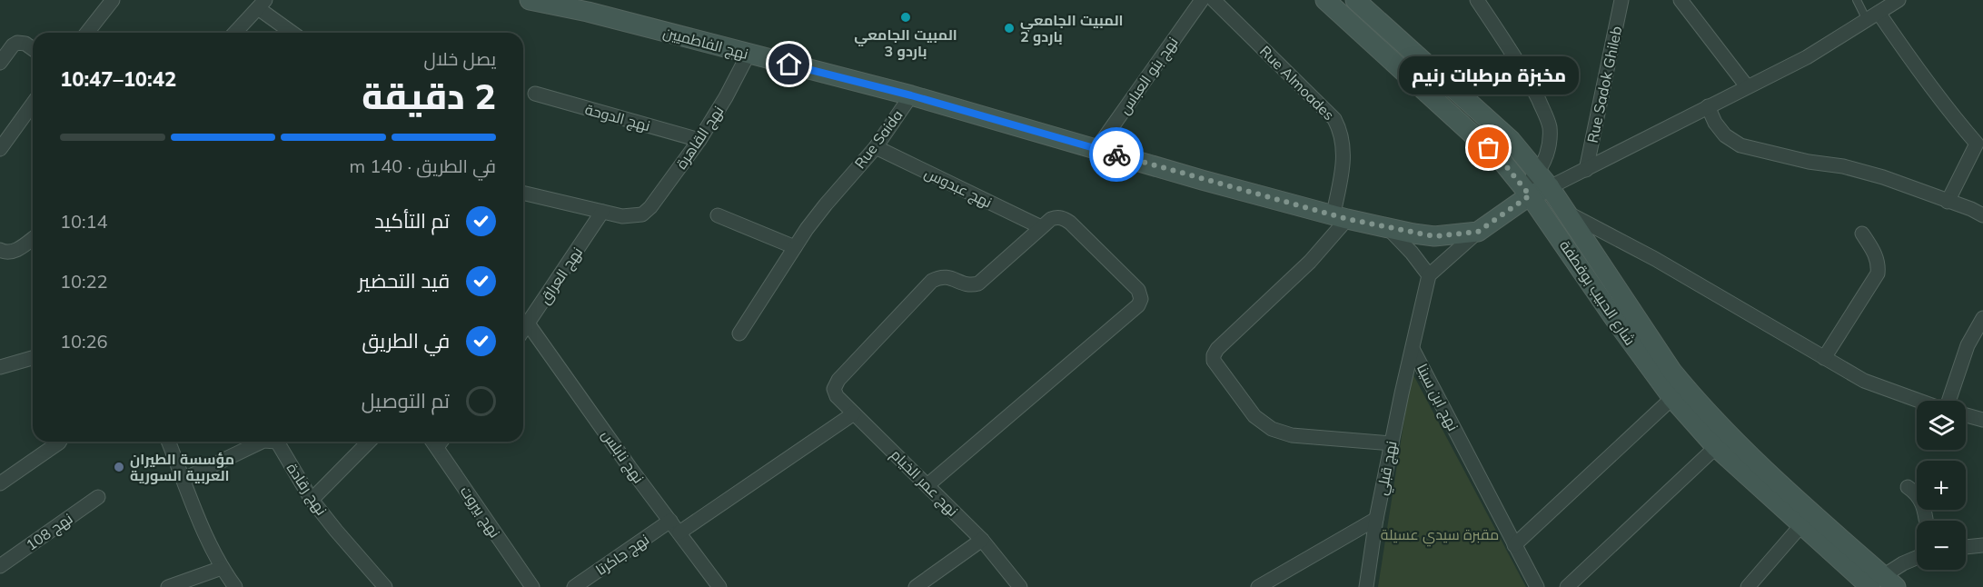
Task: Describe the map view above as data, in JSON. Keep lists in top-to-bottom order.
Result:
{
  "streets": {
    "main road": ["نهج الفاطميين", "شارع الحبيب بوقطفة"],
    "street": [
      "نهج بنو العباس",
      "Rue Almoades",
      "Rue Sadok Ghileb",
      "نهج الدوحة",
      "نهج القاهرة",
      "Rue Saida",
      "نهج عبدوس",
      "نهج العراق",
      "نهج ابن سينا",
      "نهج نابلس",
      "نهج قبلي",
      "نهج عمر الخيام",
      "نهج رقادة",
      "نهج بيروت",
      "نهج 108",
      "نهج جاكرتا"
    ]
  },
  "crossings": [
    ["نهج الفاطميين", "نهج بنو العباس"],
    ["نهج الفاطميين", "Rue Almoades"],
    ["نهج الفاطميين", "نهج القاهرة"],
    ["نهج الفاطميين", "Rue Saida"],
    ["نهج بنو العباس", "Rue Almoades"],
    ["نهج الدوحة", "نهج القاهرة"],
    ["نهج القاهرة", "نهج العراق"],
    ["Rue Saida", "نهج عبدوس"],
    ["نهج عبدوس", "نهج عمر الخيام"],
    ["نهج العراق", "نهج نابلس"],
    ["نهج ابن سينا", "نهج قبلي"],
    ["نهج نابلس", "نهج جاكرتا"]
  ],
  "parks": ["مقبرة سيدي عسيلة"],
  "places": [
    "المبيت الجامعي باردو 3",
    "المبيت الجامعي باردو 2",
    "مخبزة مرطبات رنيم",
    "مؤسسة الطيران العربية السورية"
  ],
  "page": {
    "heading": ["2 دقيقة", "يصل خلال", "10:42–10:47"],
    "bubble": "مخبزة مرطبات رنيم",
    "bar": "في الطريق · 140 m",
    "list": [
      ["تم التأكيد", "10:14"],
      ["قيد التحضير", "10:22"],
      ["في الطريق", "10:26"],
      "تم التوصيل"
    ],
    "map_buttons": ["+", "−"]
  }
}
